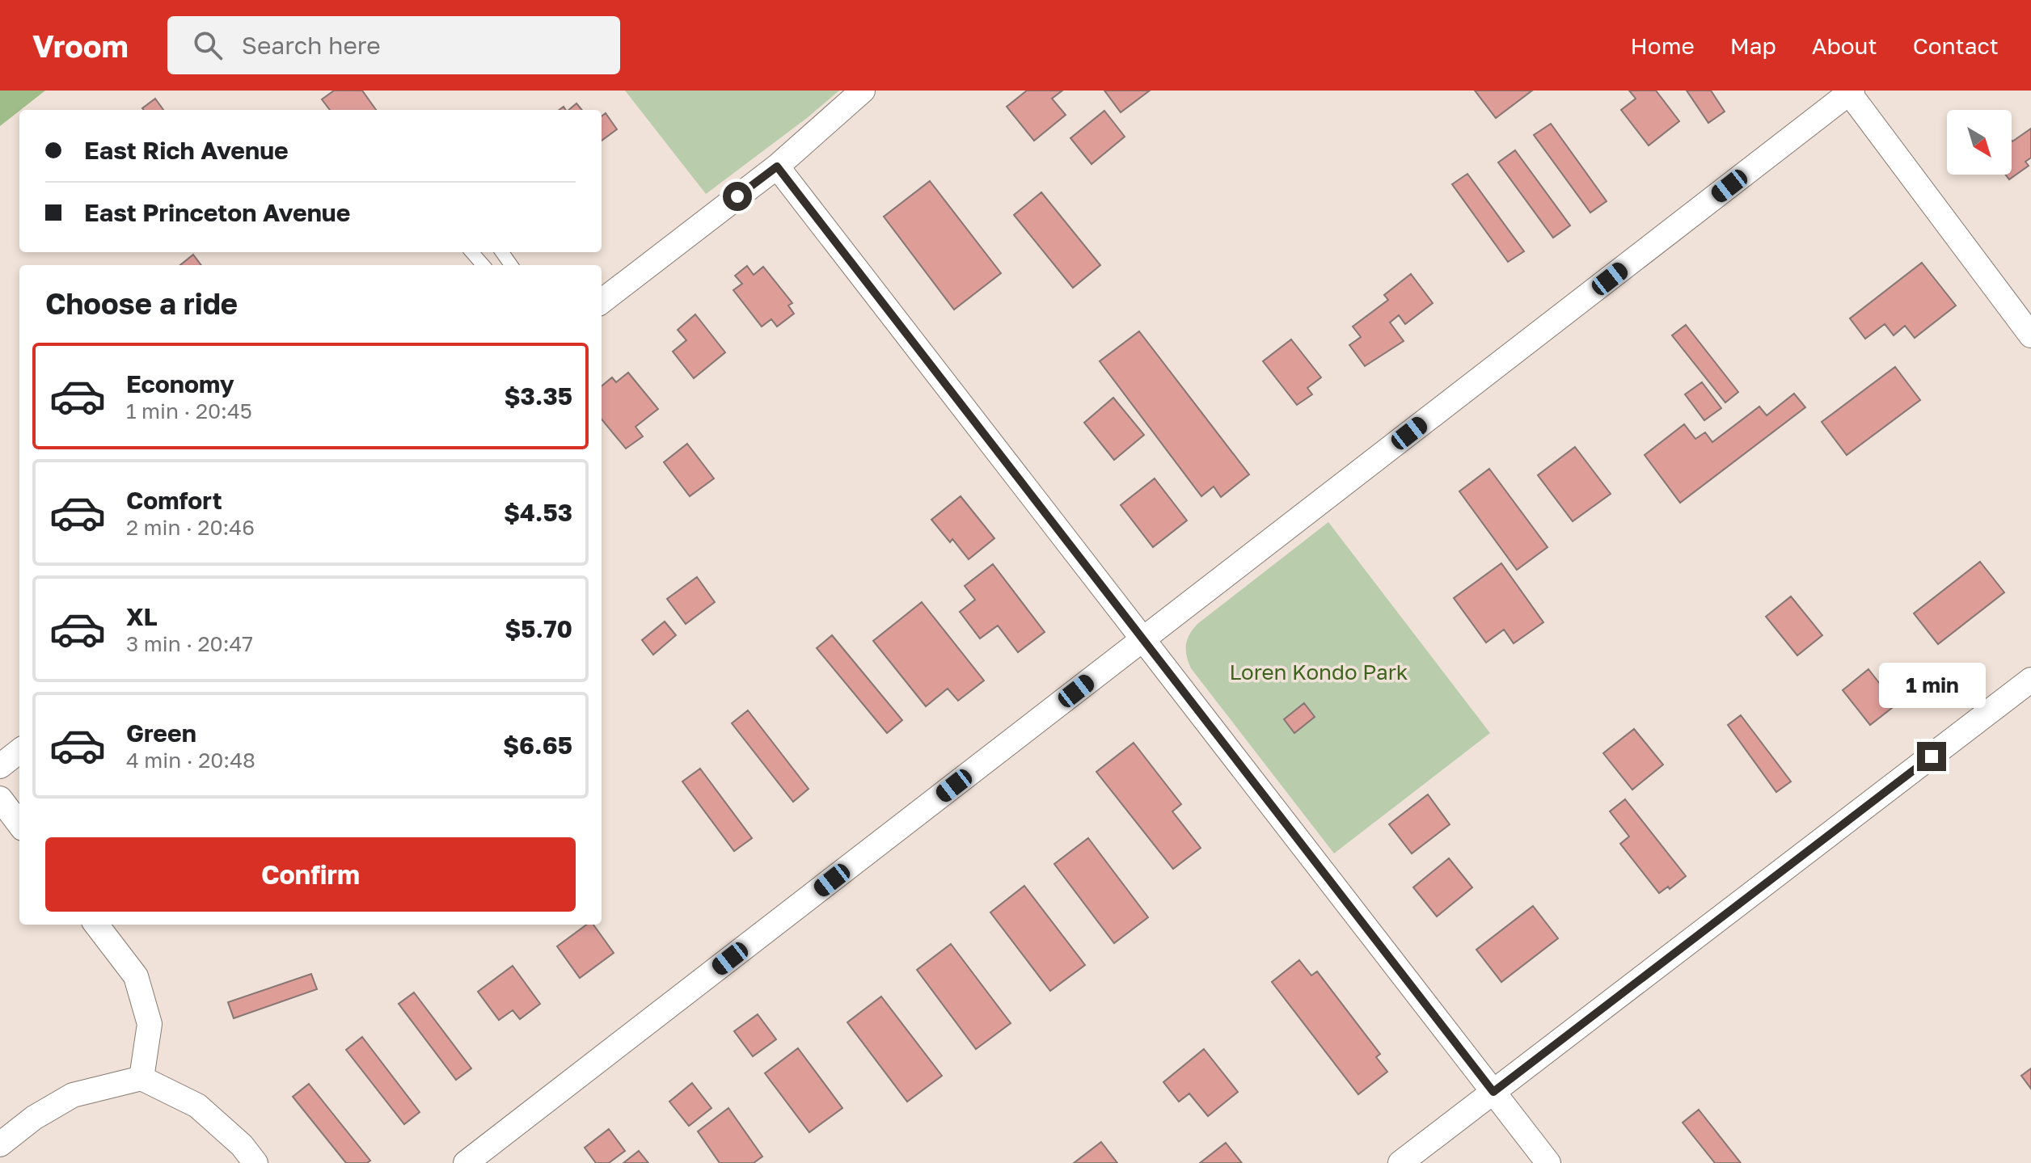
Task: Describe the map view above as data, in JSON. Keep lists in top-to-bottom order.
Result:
{
  "parks": ["Loren Kondo Park"],
  "north": "bottom right",
  "page": {
    "header": "Vroom",
    "search": "Search here",
    "nav": [
      "Home",
      "Map",
      "About",
      "Contact"
    ],
    "banner": ["East Rich Avenue", "East Princeton Avenue"],
    "heading": "Choose a ride",
    "list": [
      {
        "name": "Economy",
        "note": "1 min · 20:45",
        "value": "$3.35"
      },
      {
        "name": "Comfort",
        "note": "2 min · 20:46",
        "value": "$4.53"
      },
      {
        "name": "XL",
        "note": "3 min · 20:47",
        "value": "$5.70"
      },
      {
        "name": "Green",
        "note": "4 min · 20:48",
        "value": "$6.65"
      }
    ],
    "bubble": "1 min",
    "buttons": "Confirm"
  }
}
